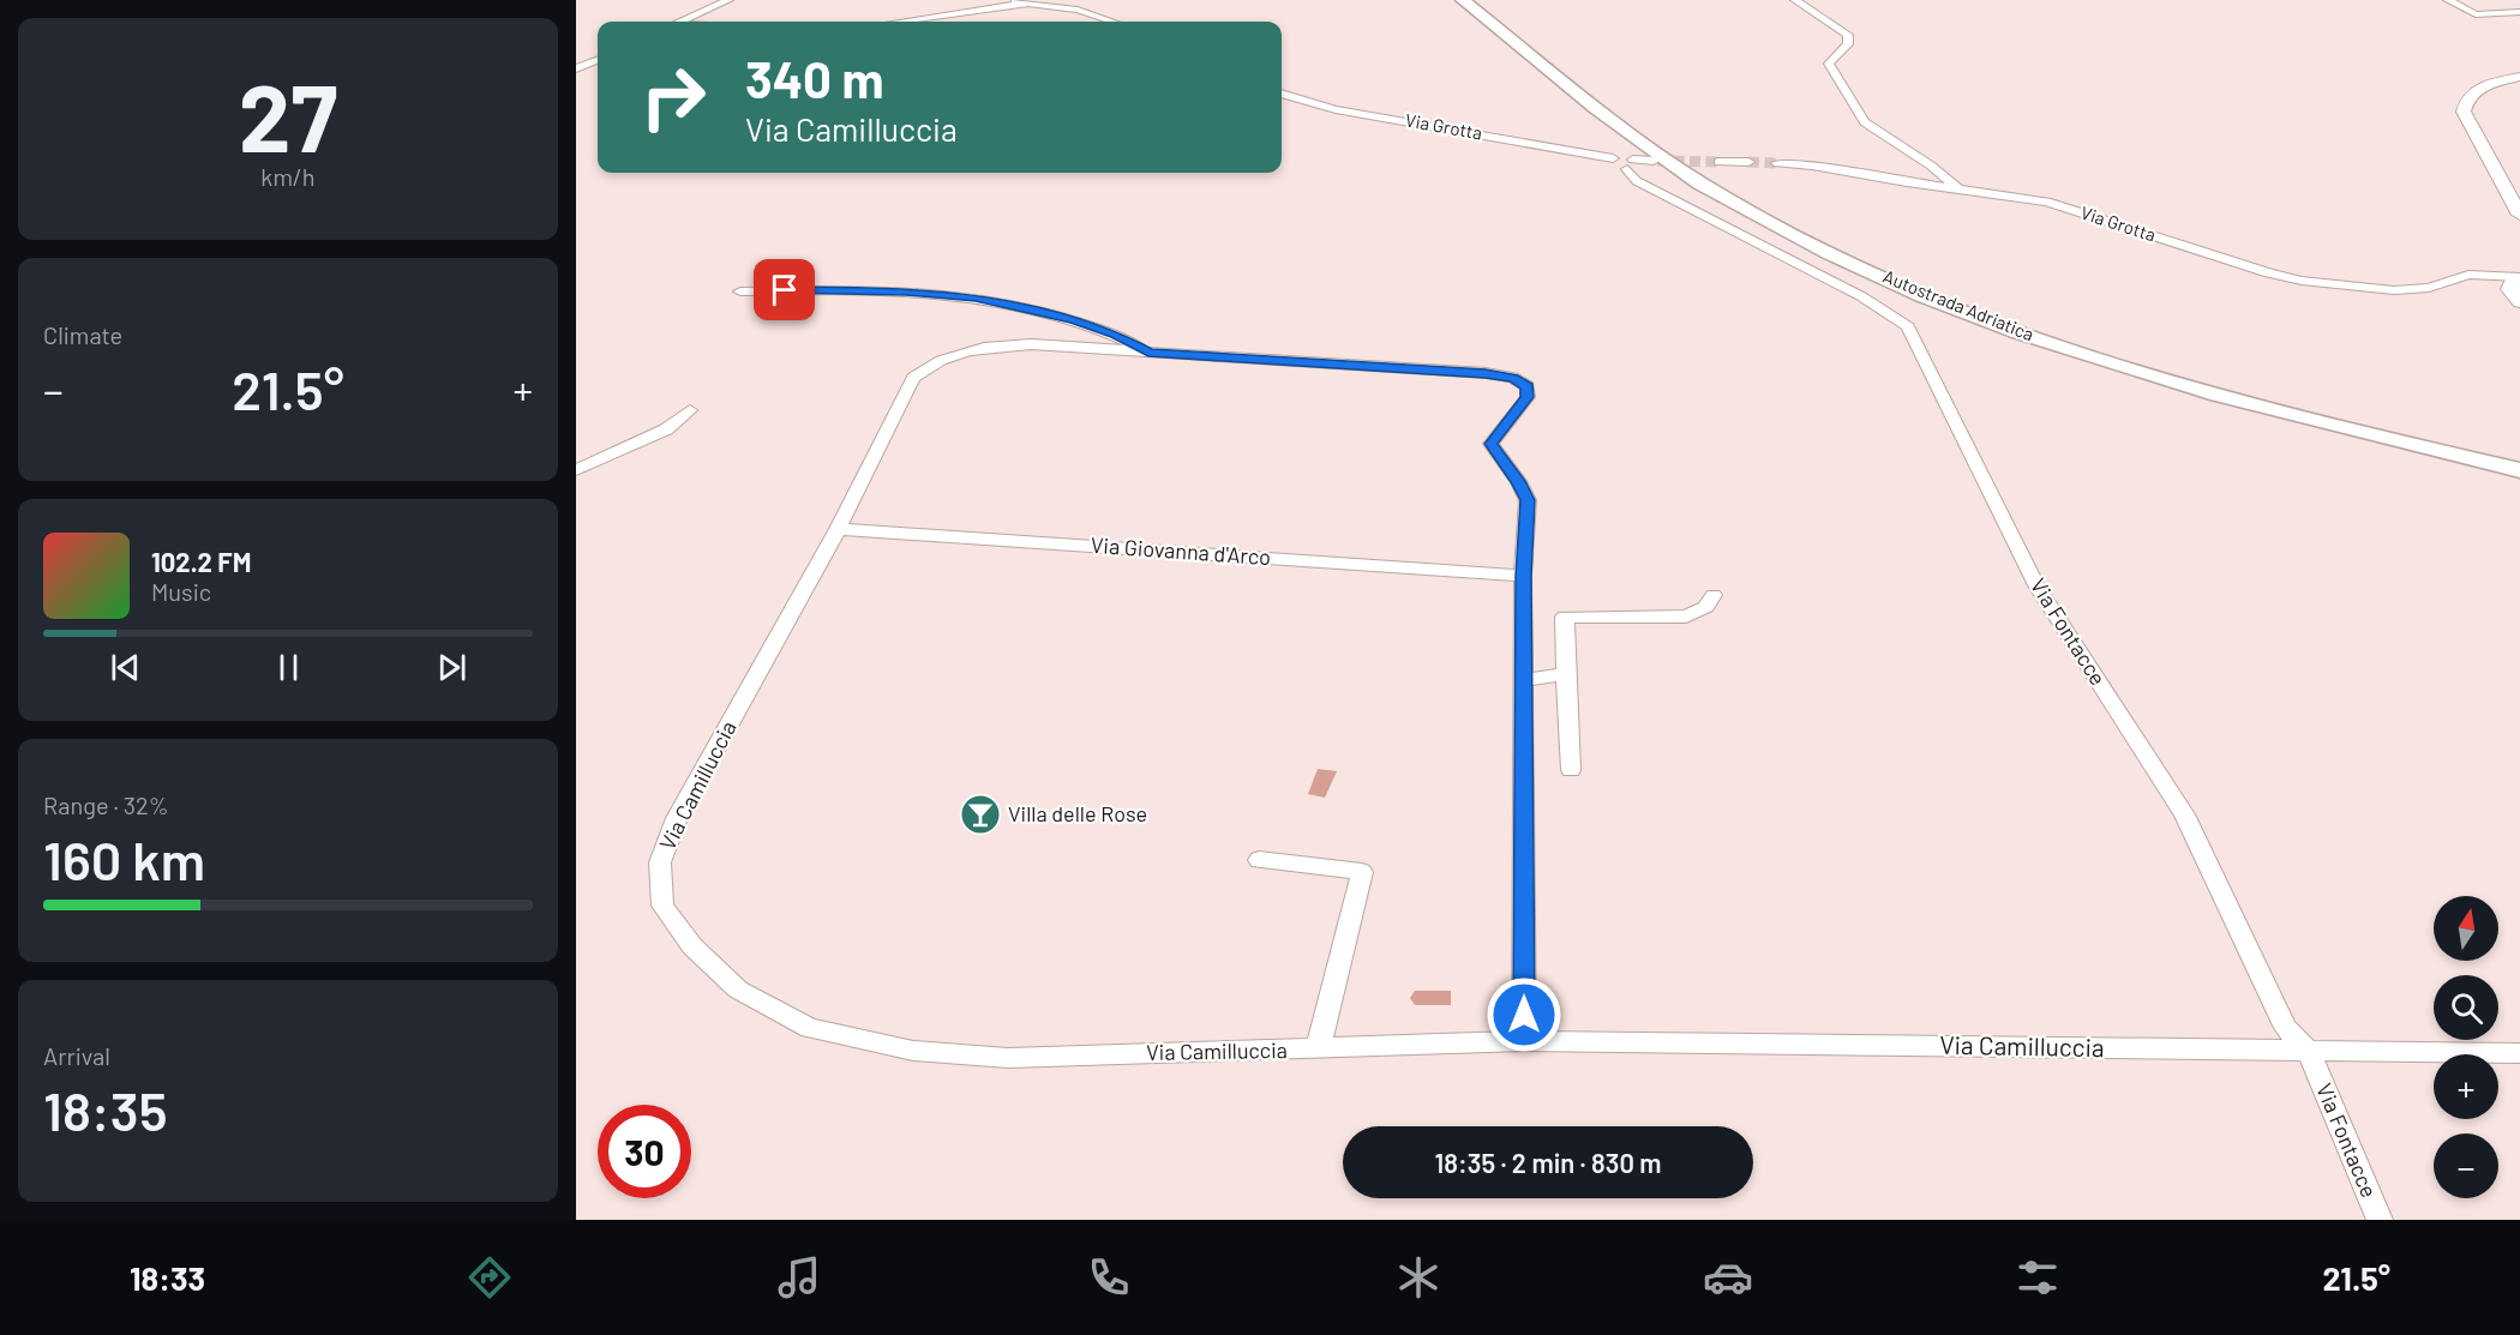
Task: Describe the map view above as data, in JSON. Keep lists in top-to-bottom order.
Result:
{
  "streets": {
    "highway": ["Autostrada Adriatica"],
    "street": [
      "Via Grotta",
      "Via Giovanna d'Arco",
      "Via Fontacce",
      "Via Camilluccia"
    ]
  },
  "crossings": [
    ["Via Grotta", "Via Fontacce"],
    ["Via Giovanna d'Arco", "Via Camilluccia"],
    ["Via Fontacce", "Via Camilluccia"]
  ],
  "places": {
    "bar": ["Villa delle Rose"]
  },
  "north": "top",
  "page": {
    "tile": [
      ["27", "km/h"],
      "Climate",
      ["Range · 32%", "160 km"],
      ["Arrival", "18:35"]
    ],
    "turn": ["340 m", "Via Camilluccia"],
    "heat": ["−", "21.5°", "+"],
    "song": ["102.2 FM", "Music"],
    "map_buttons": ["+", "−"],
    "limit": "30",
    "trip": "18:35 · 2 min · 830 m",
    "tabs": ["18:33", "21.5°"]
  }
}
